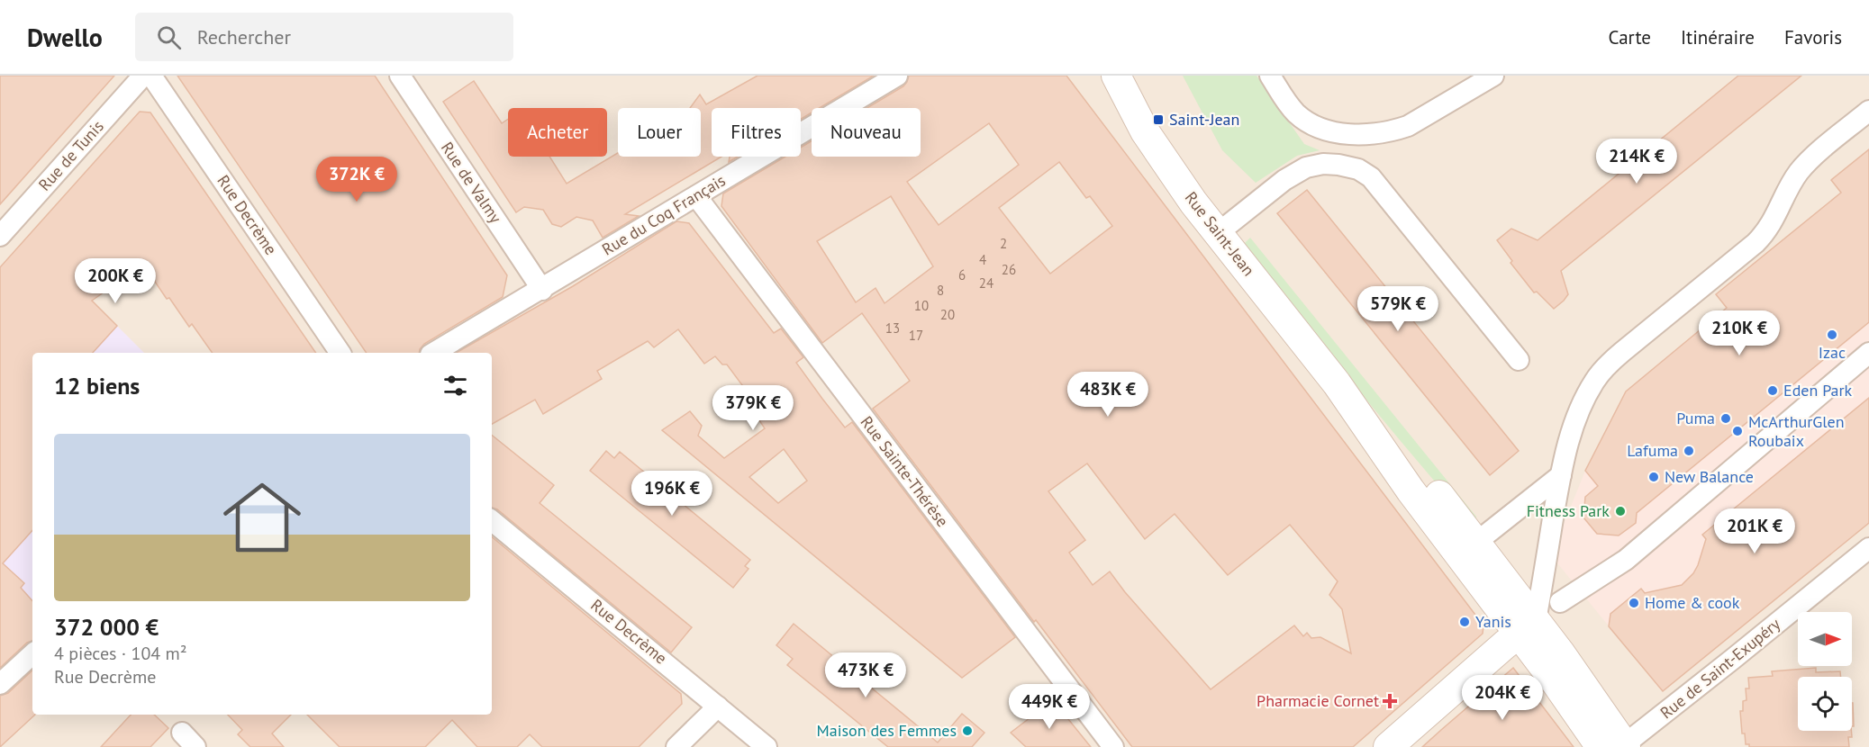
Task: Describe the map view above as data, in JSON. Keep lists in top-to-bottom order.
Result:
{
  "streets": {
    "main road": ["Rue Saint-Jean"],
    "street": [
      "Rue de Tunis",
      "Rue de Valmy",
      "Rue Decrème",
      "Rue du Coq Français",
      "Rue Sainte-Thérèse",
      "Rue de Saint-Exupéry"
    ]
  },
  "crossings": [
    ["Rue de Valmy", "Rue du Coq Français"],
    ["Rue du Coq Français", "Rue Sainte-Thérèse"],
    ["Rue Saint-Jean", "Rue de Saint-Exupéry"]
  ],
  "places": {
    "transit": ["Saint-Jean"],
    "other": [
      "Izac",
      "Eden Park",
      "Puma",
      "McArthurGlen Roubaix",
      "Lafuma",
      "New Balance",
      "Fitness Park",
      "Home & cook",
      "Yanis",
      "Maison des Femmes"
    ],
    "health": ["Pharmacie Cornet"]
  },
  "house_numbers": [
    "2",
    "4",
    "26",
    "6",
    "24",
    "8",
    "10",
    "20",
    "13",
    "17"
  ],
  "north": "right",
  "page": {
    "header": "Dwello",
    "search": "Rechercher",
    "nav": ["Carte", "Itinéraire", "Favoris"],
    "chip": [
      "Acheter",
      "Louer",
      "Filtres",
      "Nouveau"
    ],
    "price": [
      "214K €",
      "372K €",
      "200K €",
      "579K €",
      "210K €",
      "483K €",
      "379K €",
      "196K €",
      "201K €",
      "473K €",
      "204K €",
      "449K €"
    ],
    "heading": "12 biens",
    "list": [
      {
        "name": "372 000 €",
        "note": "4 pièces · 104 m² · Rue Decrème"
      }
    ]
  }
}
